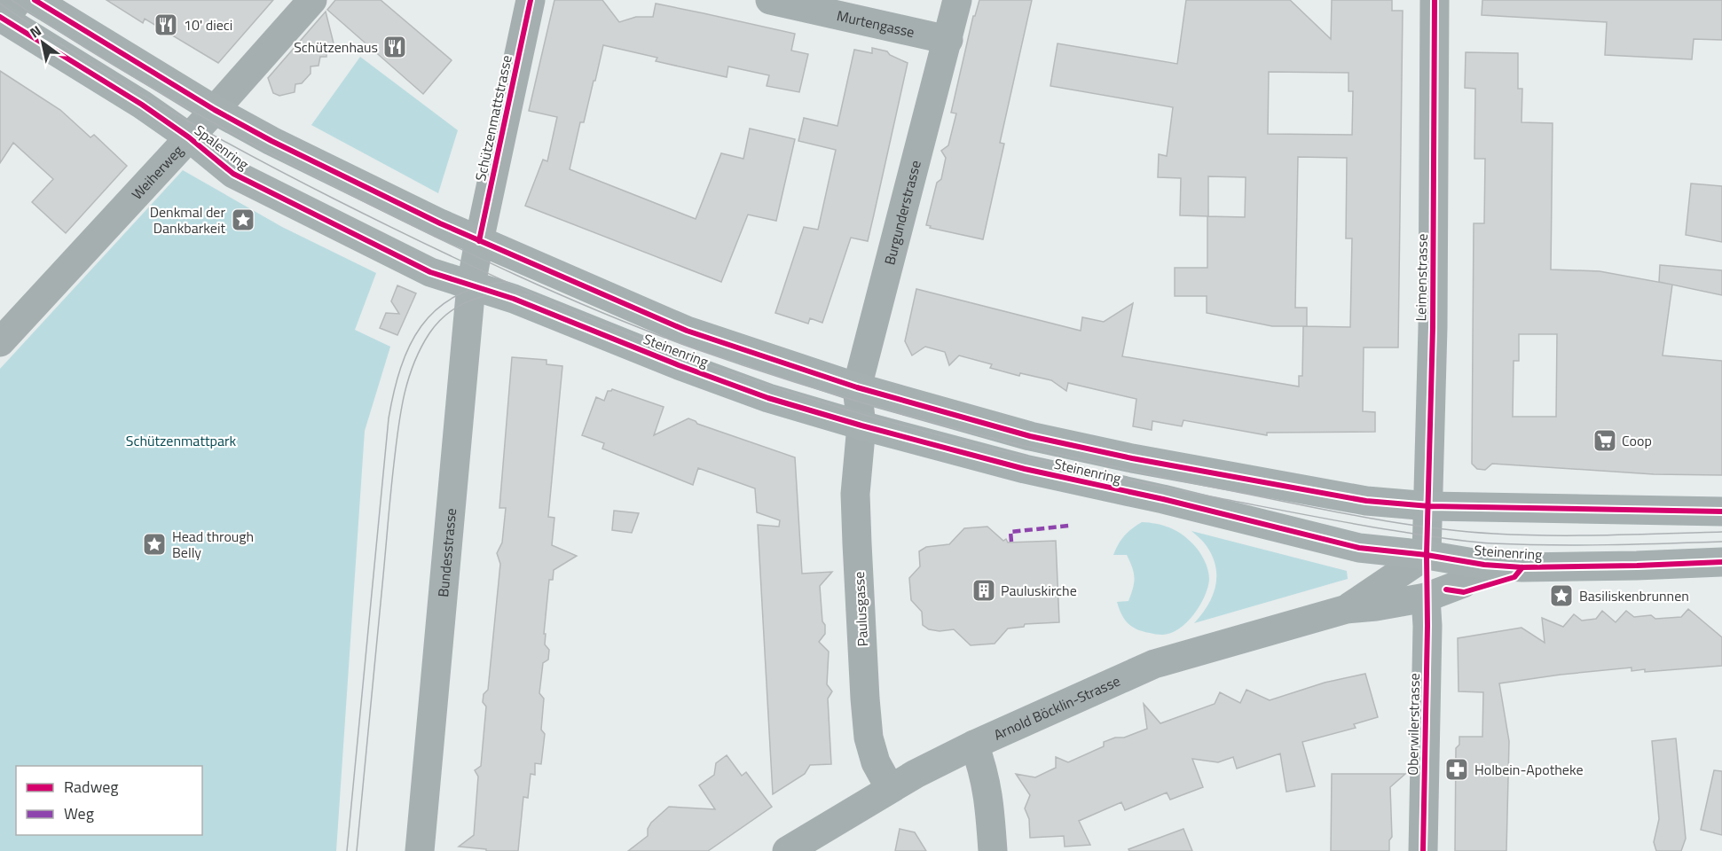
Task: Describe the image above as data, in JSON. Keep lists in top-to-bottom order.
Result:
{
  "streets": {
    "main road": ["Spalenring", "Steinenring", "Bundesstrasse"],
    "street": [
      "Murtengasse",
      "Schützenmattstrasse",
      "Weiherweg",
      "Burgunderstrasse",
      "Leimenstrasse",
      "Paulusgasse",
      "Arnold Böcklin-Strasse",
      "Oberwilerstrasse"
    ]
  },
  "crossings": [
    ["Murtengasse", "Burgunderstrasse"],
    ["Schützenmattstrasse", "Spalenring"],
    ["Schützenmattstrasse", "Steinenring"],
    ["Schützenmattstrasse", "Bundesstrasse"],
    ["Spalenring", "Weiherweg"],
    ["Spalenring", "Steinenring"],
    ["Spalenring", "Bundesstrasse"],
    ["Burgunderstrasse", "Steinenring"],
    ["Burgunderstrasse", "Paulusgasse"],
    ["Leimenstrasse", "Steinenring"],
    ["Leimenstrasse", "Arnold Böcklin-Strasse"],
    ["Steinenring", "Bundesstrasse"],
    ["Steinenring", "Paulusgasse"],
    ["Steinenring", "Arnold Böcklin-Strasse"],
    ["Paulusgasse", "Arnold Böcklin-Strasse"],
    ["Arnold Böcklin-Strasse", "Oberwilerstrasse"]
  ],
  "parks": ["Schützenmattpark"],
  "places": {
    "restaurant": ["10' dieci", "Schützenhaus"],
    "place": ["Denkmal der Dankbarkeit", "Head through Belly", "Basiliskenbrunnen"],
    "supermarket": ["Coop"],
    "building": ["Pauluskirche"],
    "pharmacy": ["Holbein-Apotheke"]
  },
  "legend": ["Radweg", "Weg"],
  "north": "top left"
}
